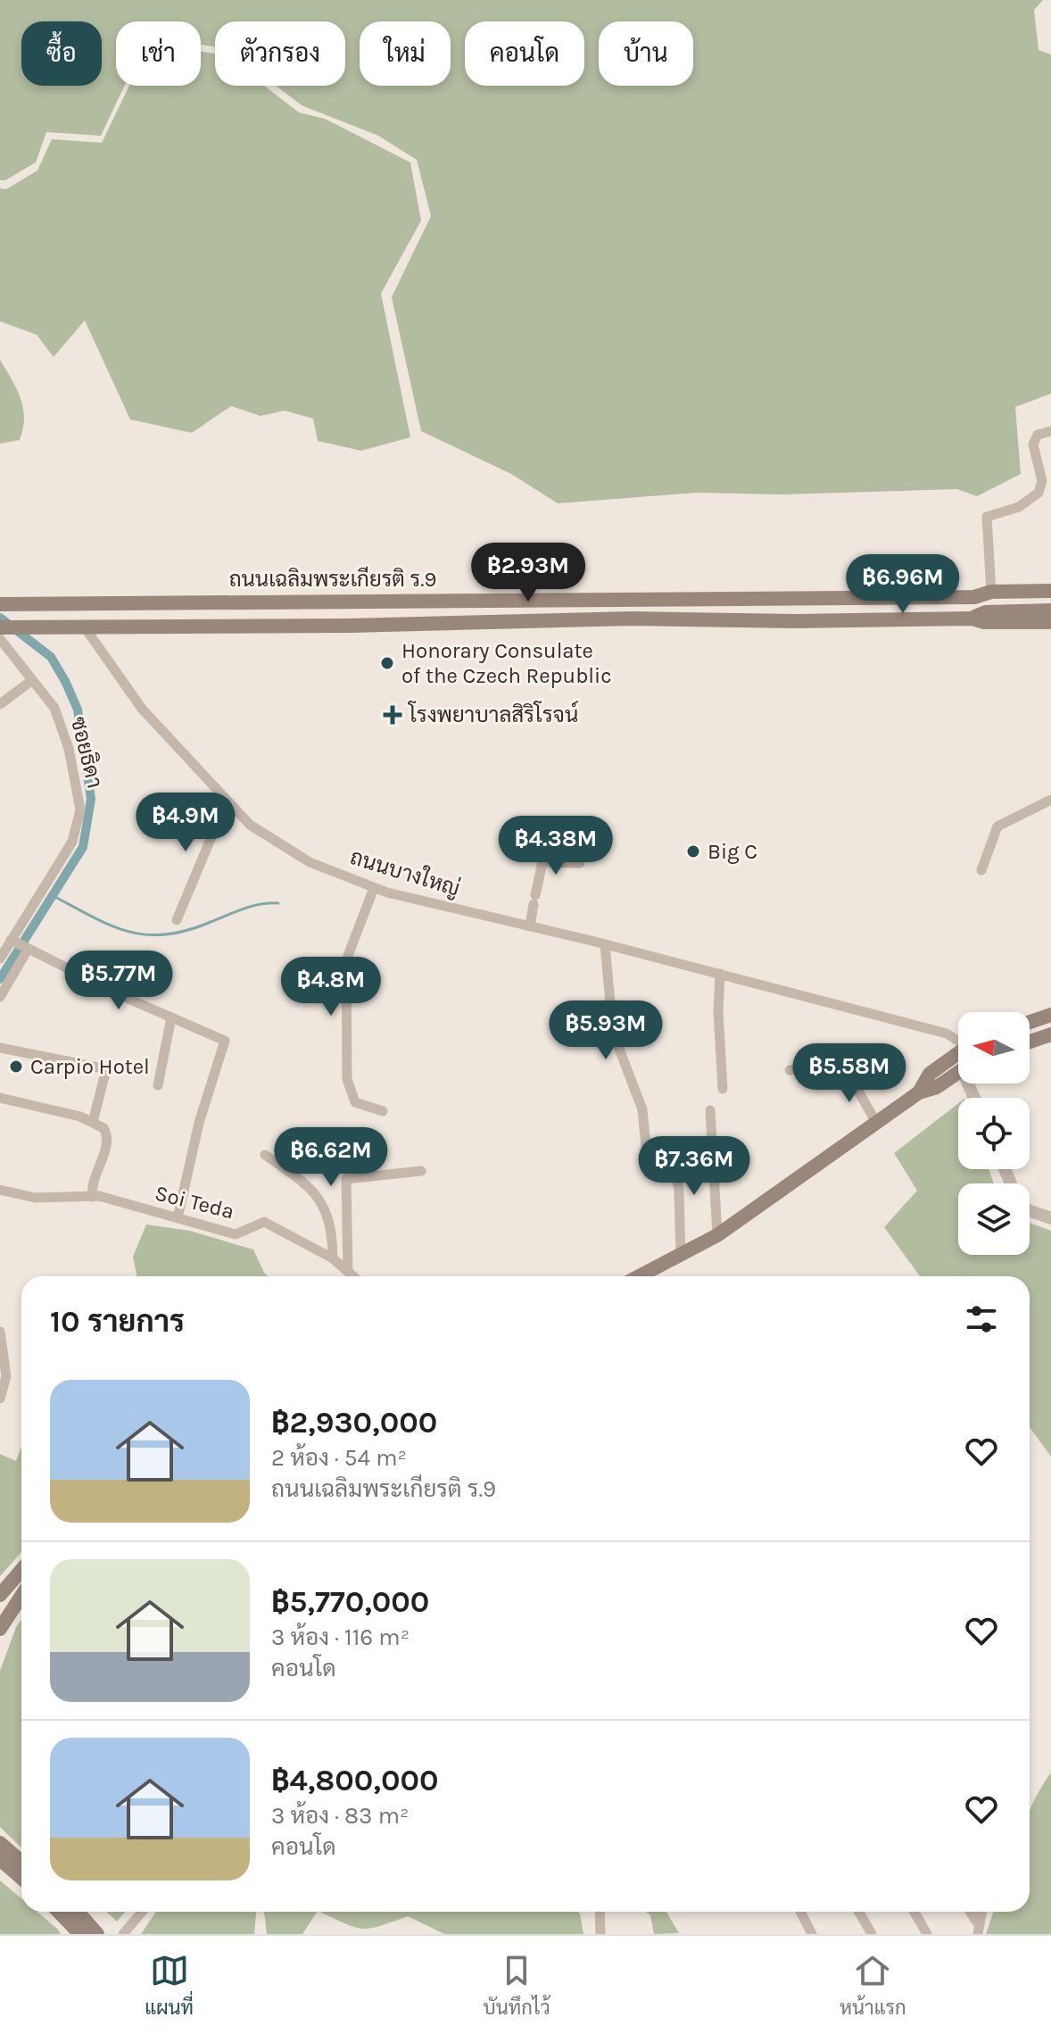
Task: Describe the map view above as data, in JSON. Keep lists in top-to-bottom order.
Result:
{
  "streets": {
    "main road": ["ถนนเฉลิมพระเกียรติ ร.9"],
    "street": ["ซอยธิดา", "ถนนบางใหญ่", "Soi Teda"]
  },
  "crossings": [
    ["ถนนเฉลิมพระเกียรติ ร.9", "ซอยธิดา"],
    ["ถนนเฉลิมพระเกียรติ ร.9", "ถนนบางใหญ่"]
  ],
  "places": {
    "other": ["Honorary Consulate of the Czech Republic", "Big C", "Carpio Hotel"],
    "health": ["โรงพยาบาลสิริโรจน์"]
  },
  "north": "left",
  "page": {
    "chip": [
      "ซื้อ",
      "เช่า",
      "ตัวกรอง",
      "ใหม่",
      "คอนโด",
      "บ้าน"
    ],
    "price": [
      "฿2.93M",
      "฿6.96M",
      "฿4.9M",
      "฿4.38M",
      "฿5.77M",
      "฿4.8M",
      "฿5.93M",
      "฿5.58M",
      "฿6.62M",
      "฿7.36M"
    ],
    "heading": "10 รายการ",
    "list": [
      {
        "name": "฿2,930,000",
        "note": "2 ห้อง · 54 m² · ถนนเฉลิมพระเกียรติ ร.9"
      },
      {
        "name": "฿5,770,000",
        "note": "3 ห้อง · 116 m² · คอนโด"
      },
      {
        "name": "฿4,800,000",
        "note": "3 ห้อง · 83 m² · คอนโด"
      }
    ],
    "tabs": ["แผนที่", "บันทึกไว้", "หน้าแรก"]
  }
}
